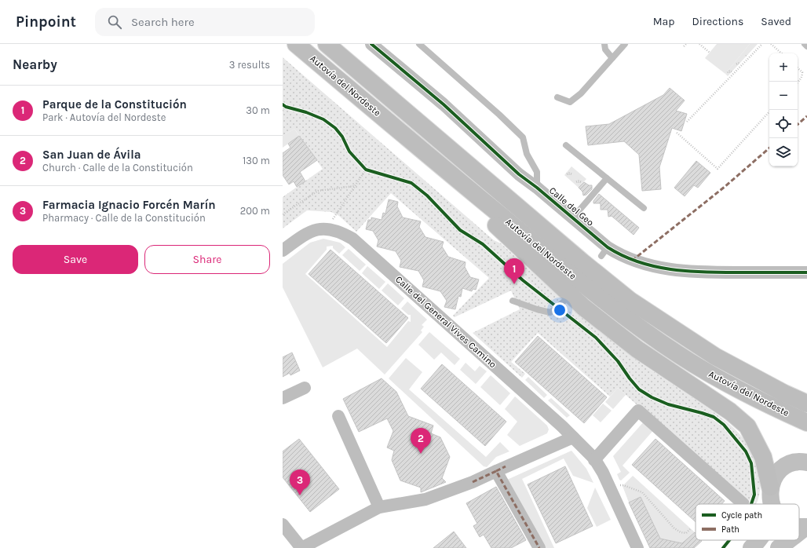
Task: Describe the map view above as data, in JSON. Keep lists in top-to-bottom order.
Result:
{
  "streets": {
    "highway": ["Autovía del Nordeste"],
    "street": ["Calle del Geo", "Calle del General Vives Camino"]
  },
  "legend": ["Cycle path", "Path"],
  "page": {
    "header": "Pinpoint",
    "search": "Search here",
    "nav": ["Map", "Directions", "Saved"],
    "heading": ["Nearby", "3 results"],
    "map_buttons": ["+", "−"],
    "list": [
      {
        "mark": "1",
        "name": "Parque de la Constitución",
        "note": "Park · Autovía del Nordeste",
        "value": "30 m"
      },
      {
        "mark": "2",
        "name": "San Juan de Ávila",
        "note": "Church · Calle de la Constitución",
        "value": "130 m"
      },
      {
        "mark": "3",
        "name": "Farmacia Ignacio Forcén Marín",
        "note": "Pharmacy · Calle de la Constitución",
        "value": "200 m"
      }
    ],
    "buttons": ["Save", "Share"],
    "pins": ["1", "2", "3"]
  }
}
